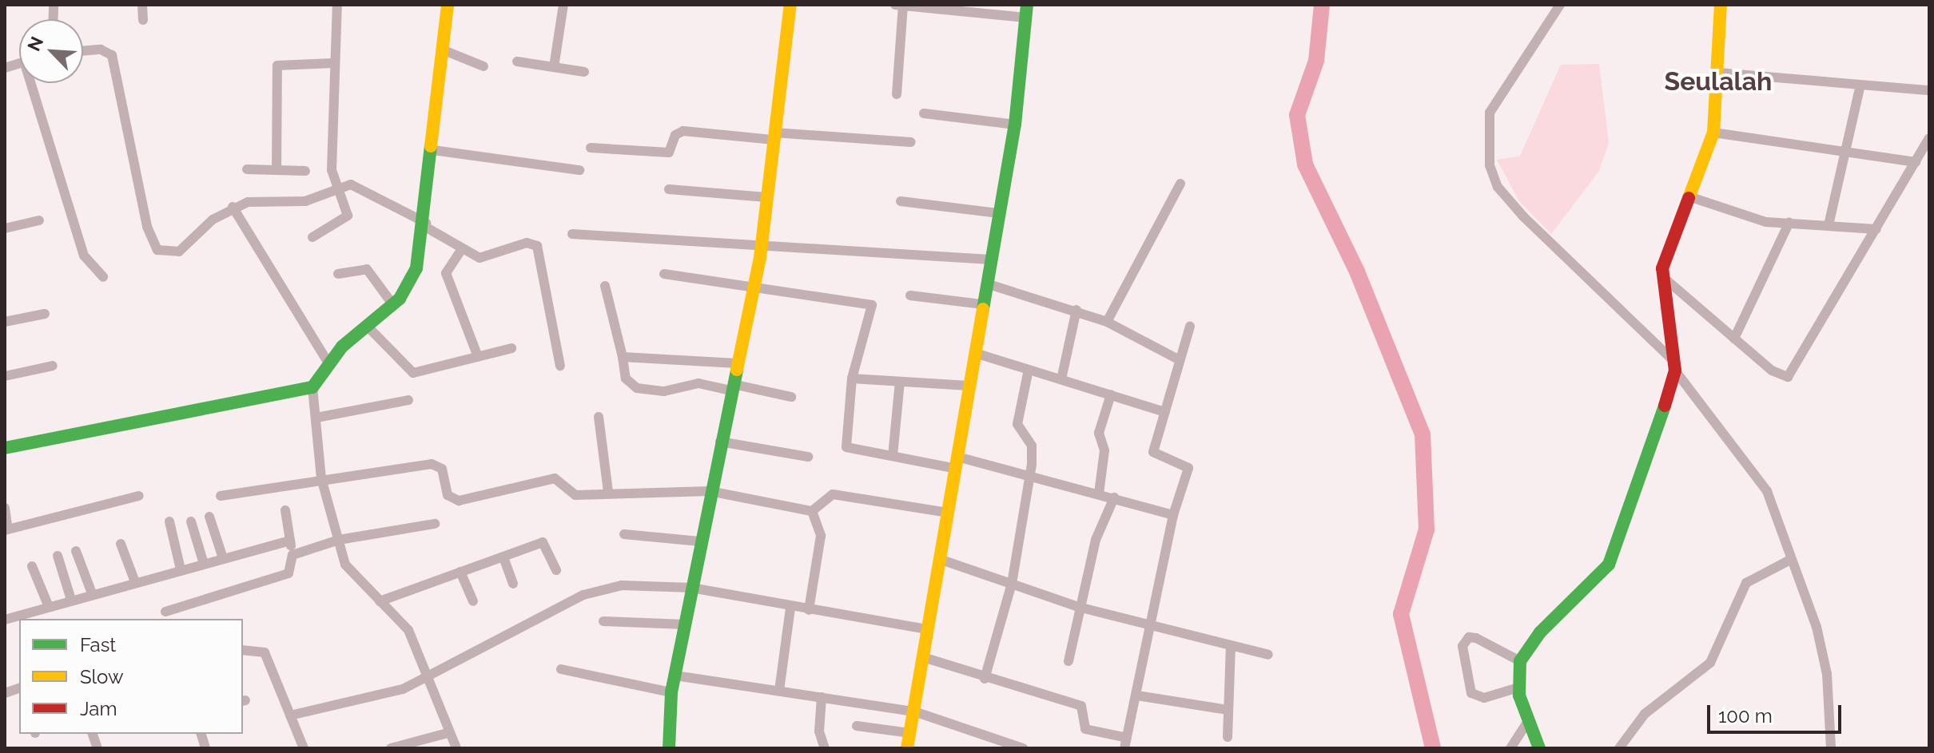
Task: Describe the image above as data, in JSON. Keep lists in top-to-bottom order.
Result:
{
  "districts": ["Seulalah"],
  "legend": ["Fast", "Slow", "Jam"],
  "scale_bar": "100 m",
  "north": "top left"
}
